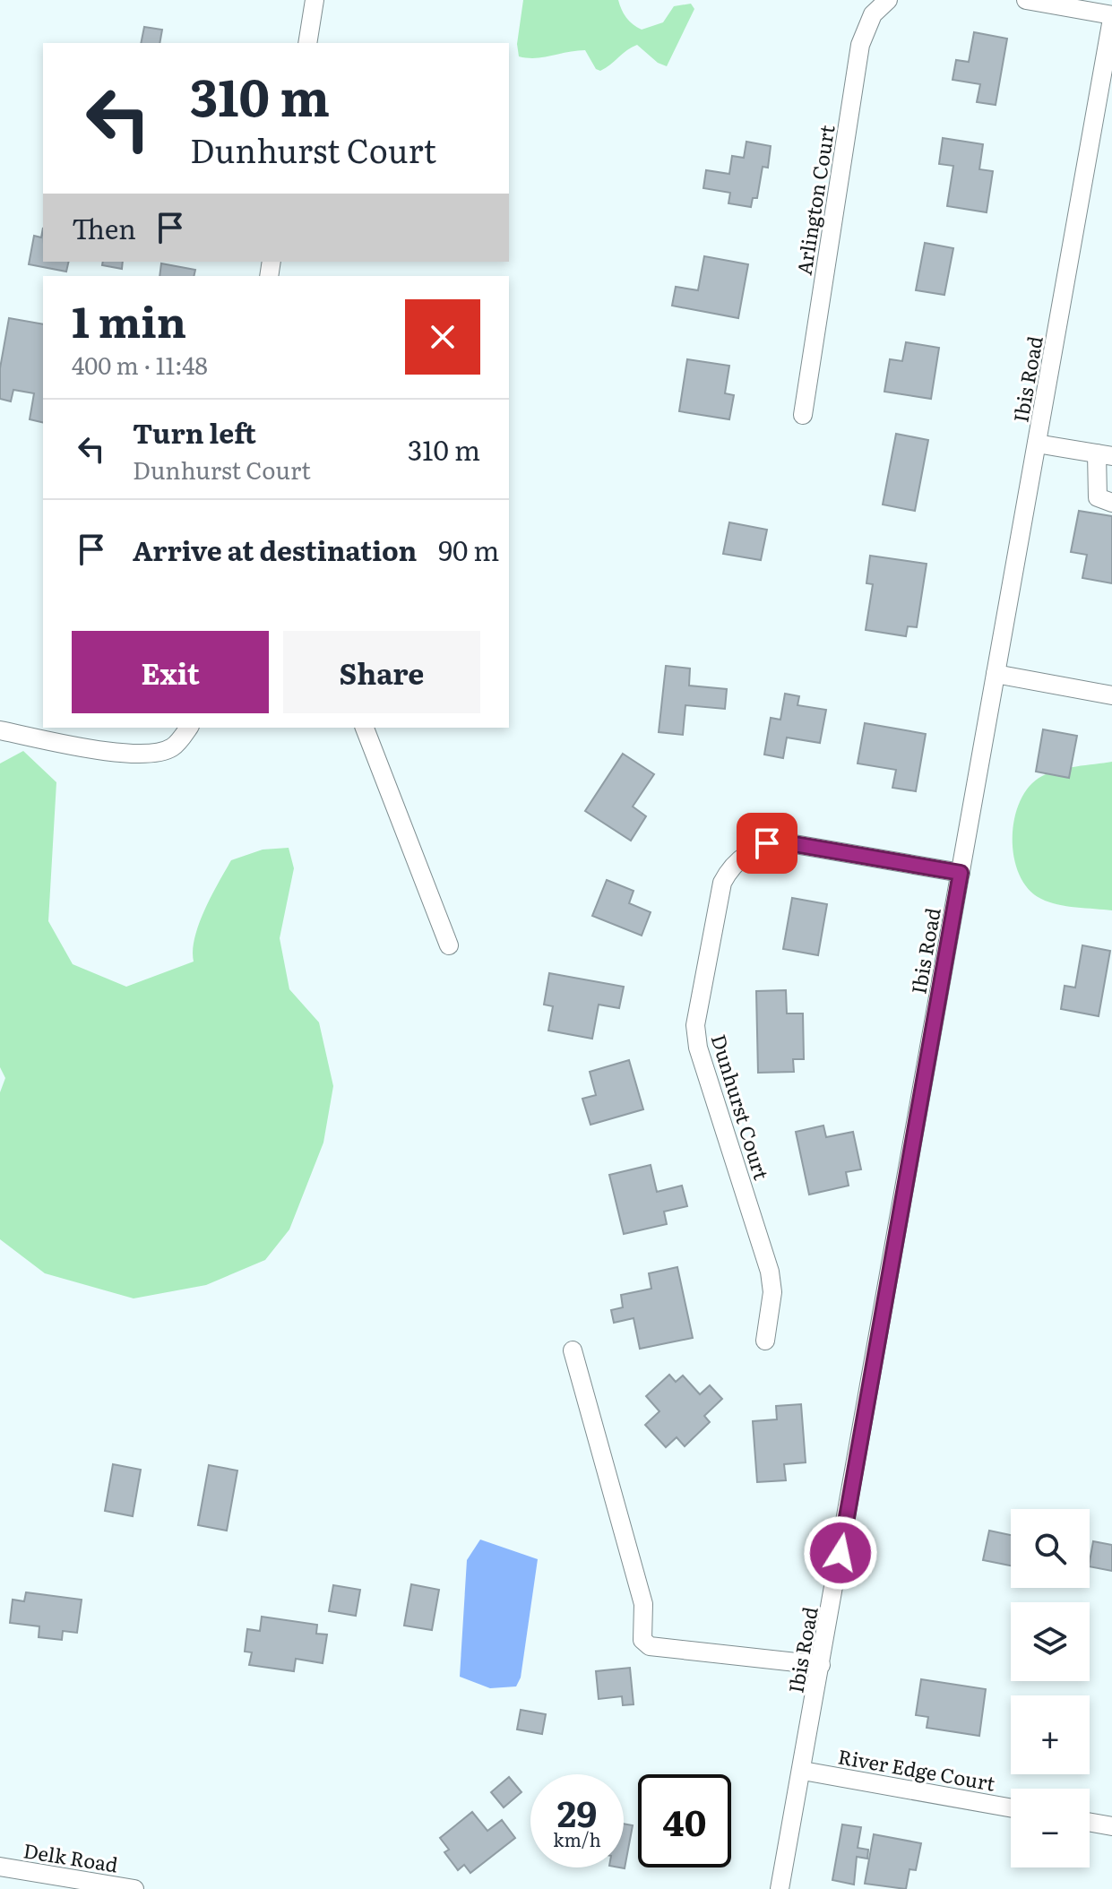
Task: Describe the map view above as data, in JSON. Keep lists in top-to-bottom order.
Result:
{
  "streets": {
    "street": [
      "Arlington Court",
      "Ibis Road",
      "Dunhurst Court",
      "River Edge Court",
      "Delk Road"
    ]
  },
  "crossings": [
    ["Ibis Road", "Dunhurst Court"],
    ["Ibis Road", "River Edge Court"]
  ],
  "page": {
    "turn": ["310 m", "Dunhurst Court"],
    "then": "Then",
    "heading": ["1 min", "400 m · 11:48"],
    "list": [
      {
        "name": "Turn left",
        "note": "Dunhurst Court",
        "value": "310 m"
      },
      {
        "name": "Arrive at destination",
        "value": "90 m"
      }
    ],
    "buttons": ["Exit", "Share"],
    "map_buttons": ["+", "−"],
    "speed": "29 km/h",
    "limit": "40"
  }
}
